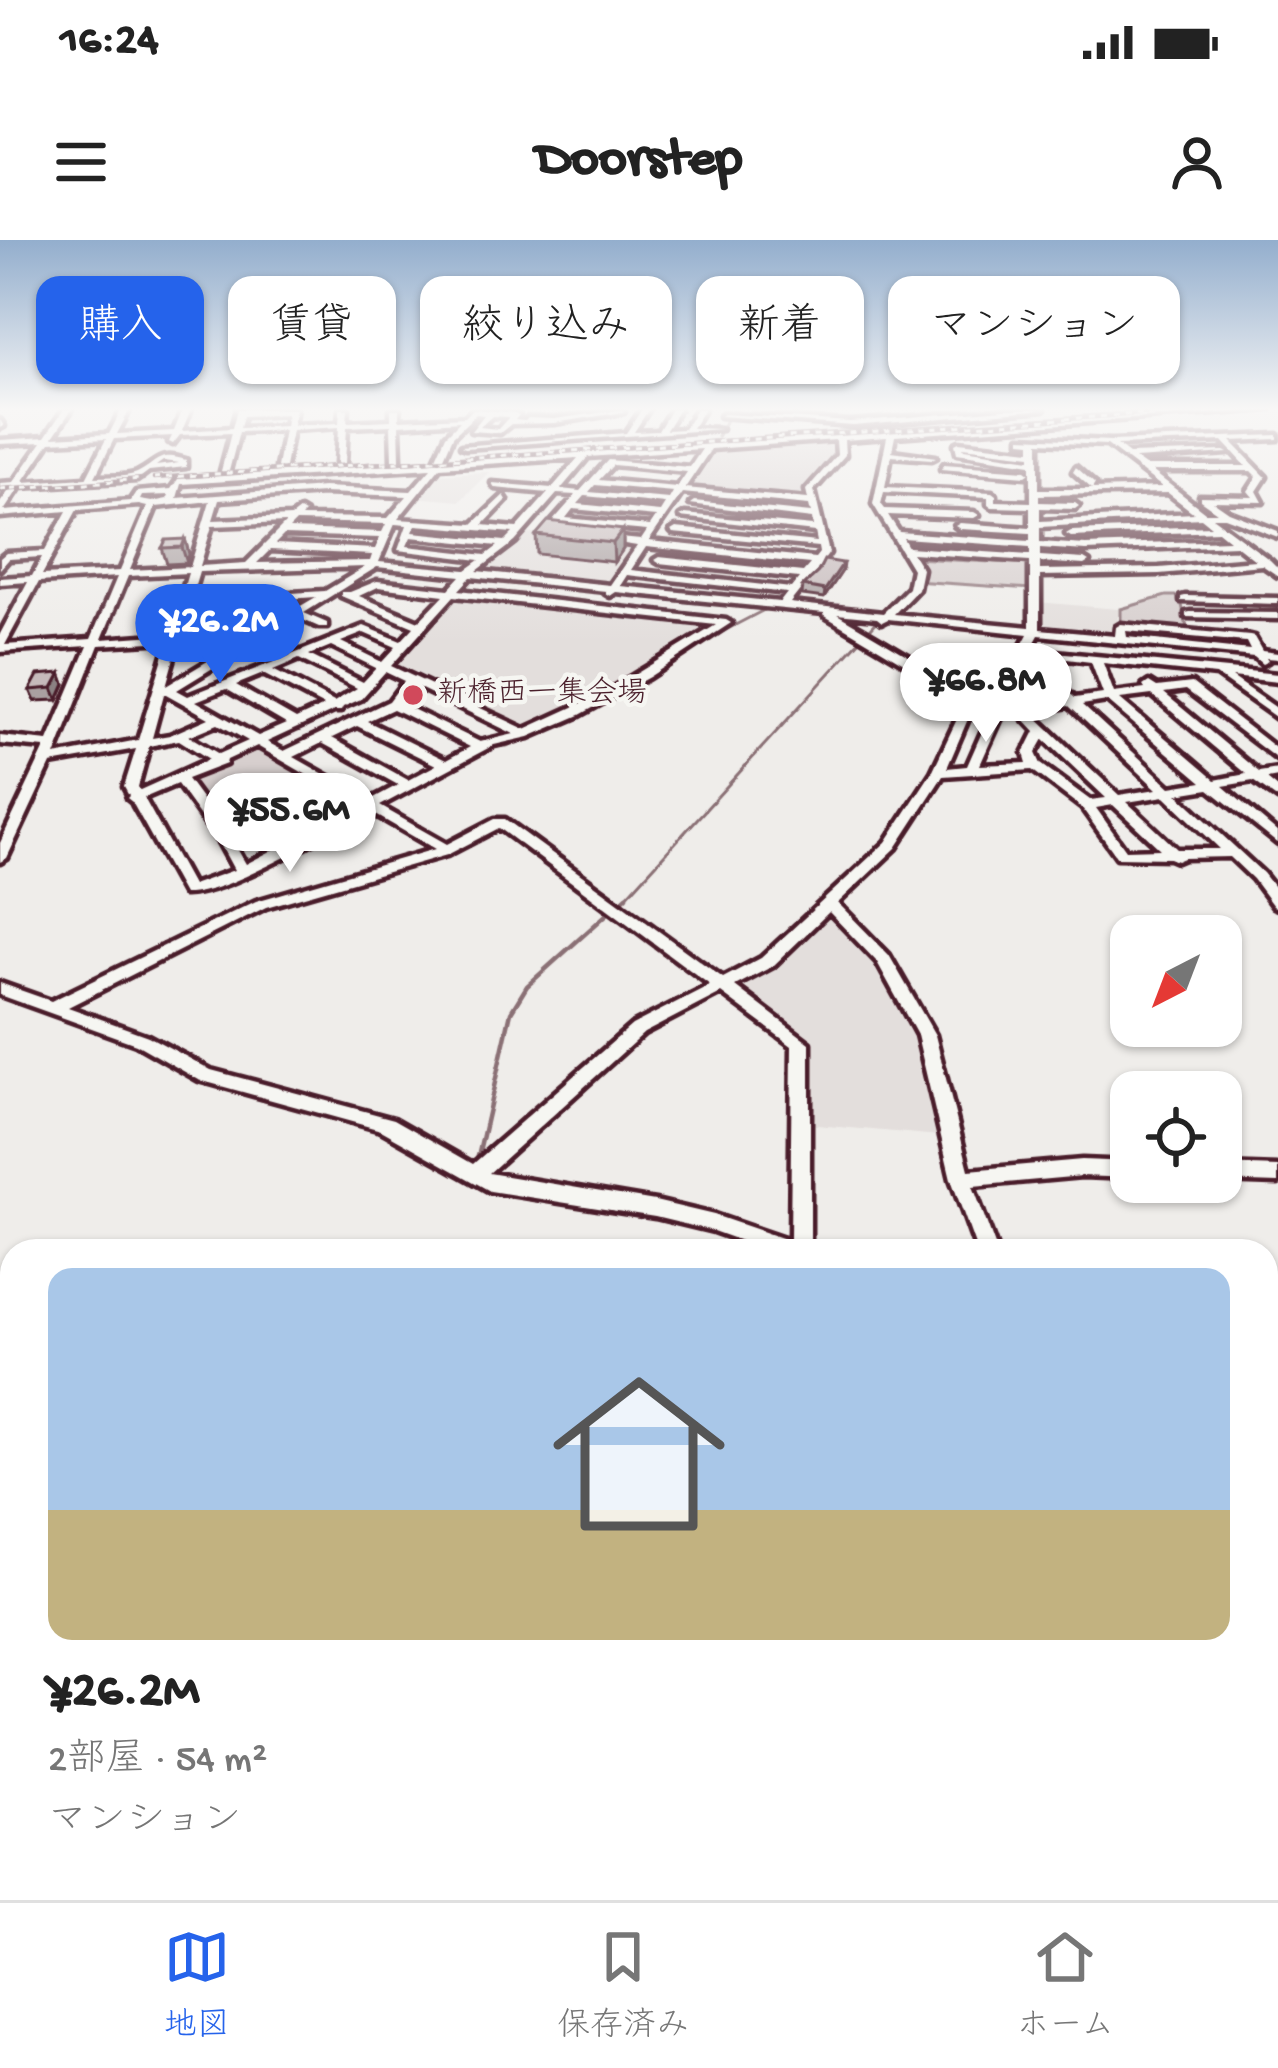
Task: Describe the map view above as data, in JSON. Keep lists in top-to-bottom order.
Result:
{
  "places": ["新橋西一集会場"],
  "north": "bottom left",
  "page": {
    "status": "16:24",
    "header": "Doorstep",
    "chip": [
      "購入",
      "賃貸",
      "絞り込み",
      "新着",
      "マンション"
    ],
    "price": ["¥26.2M", "¥66.8M", "¥55.6M"],
    "list": [
      {
        "name": "¥26.2M",
        "note": "2部屋 · 54 m² · マンション"
      }
    ],
    "tabs": ["地図", "保存済み", "ホーム"]
  }
}
